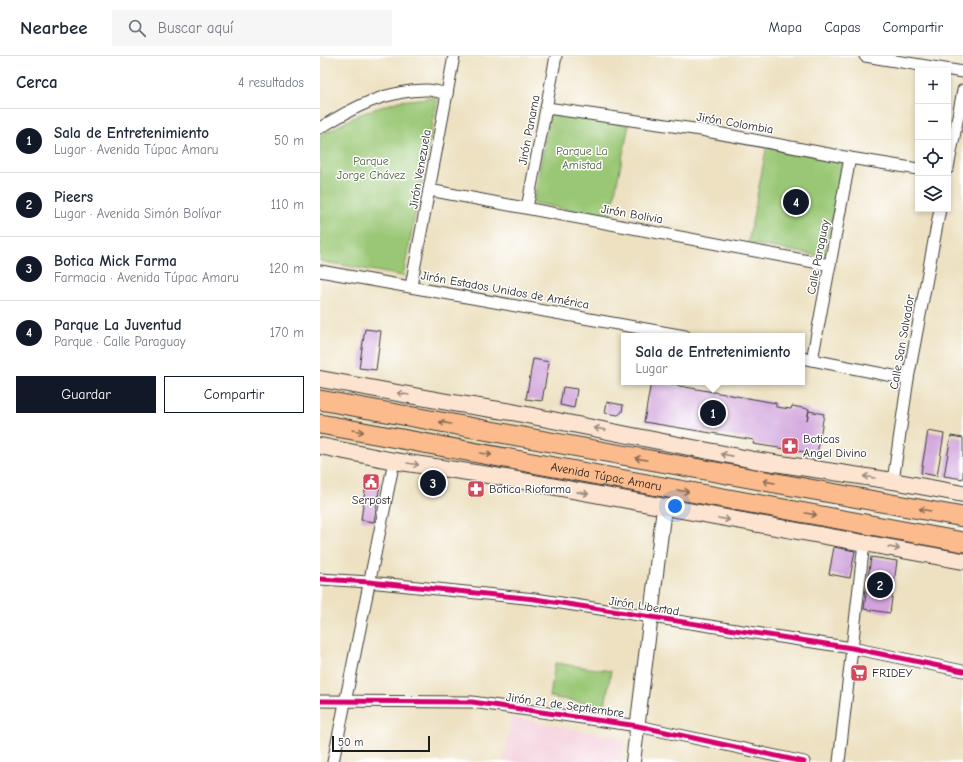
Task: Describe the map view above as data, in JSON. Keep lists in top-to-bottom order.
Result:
{
  "streets": {
    "highway": ["Avenida Túpac Amaru"],
    "street": [
      "Jirón Colombia",
      "Jirón Panama",
      "Jirón Venezuela",
      "Jirón Bolivia",
      "Calle Paraguay",
      "Jirón Estados Unidos de América",
      "Calle San Salvador",
      "Jirón Libertad",
      "Jirón 21 de Septiembre"
    ]
  },
  "crossings": [
    ["Jirón Colombia", "Jirón Panama"],
    ["Jirón Colombia", "Calle Paraguay"],
    ["Jirón Panama", "Jirón Bolivia"],
    ["Jirón Venezuela", "Jirón Bolivia"],
    ["Jirón Venezuela", "Jirón Estados Unidos de América"],
    ["Jirón Bolivia", "Calle Paraguay"]
  ],
  "parks": ["Parque La Amistad", "Parque Jorge Chávez"],
  "places": {
    "pharmacy": ["Boticas Angel Divino", "Botica Riofarma"],
    "public building": ["Serpost"],
    "supermarket": ["FRIDEY"]
  },
  "scale_bar": "50 m",
  "page": {
    "header": "Nearbee",
    "search": "Buscar aquí",
    "nav": ["Mapa", "Capas", "Compartir"],
    "heading": ["Cerca", "4 resultados"],
    "map_buttons": ["+", "−"],
    "list": [
      {
        "mark": "1",
        "name": "Sala de Entretenimiento",
        "note": "Lugar · Avenida Túpac Amaru",
        "value": "50 m"
      },
      {
        "mark": "2",
        "name": "Pieers",
        "note": "Lugar · Avenida Simón Bolívar",
        "value": "110 m"
      },
      {
        "mark": "3",
        "name": "Botica Mick Farma",
        "note": "Farmacia · Avenida Túpac Amaru",
        "value": "120 m"
      },
      {
        "mark": "4",
        "name": "Parque La Juventud",
        "note": "Parque · Calle Paraguay",
        "value": "170 m"
      }
    ],
    "pins": [
      "4",
      "1",
      "3",
      "2"
    ],
    "popup": ["Sala de Entretenimiento", "Lugar"],
    "buttons": ["Guardar", "Compartir"],
    "scale": "50 m"
  }
}
